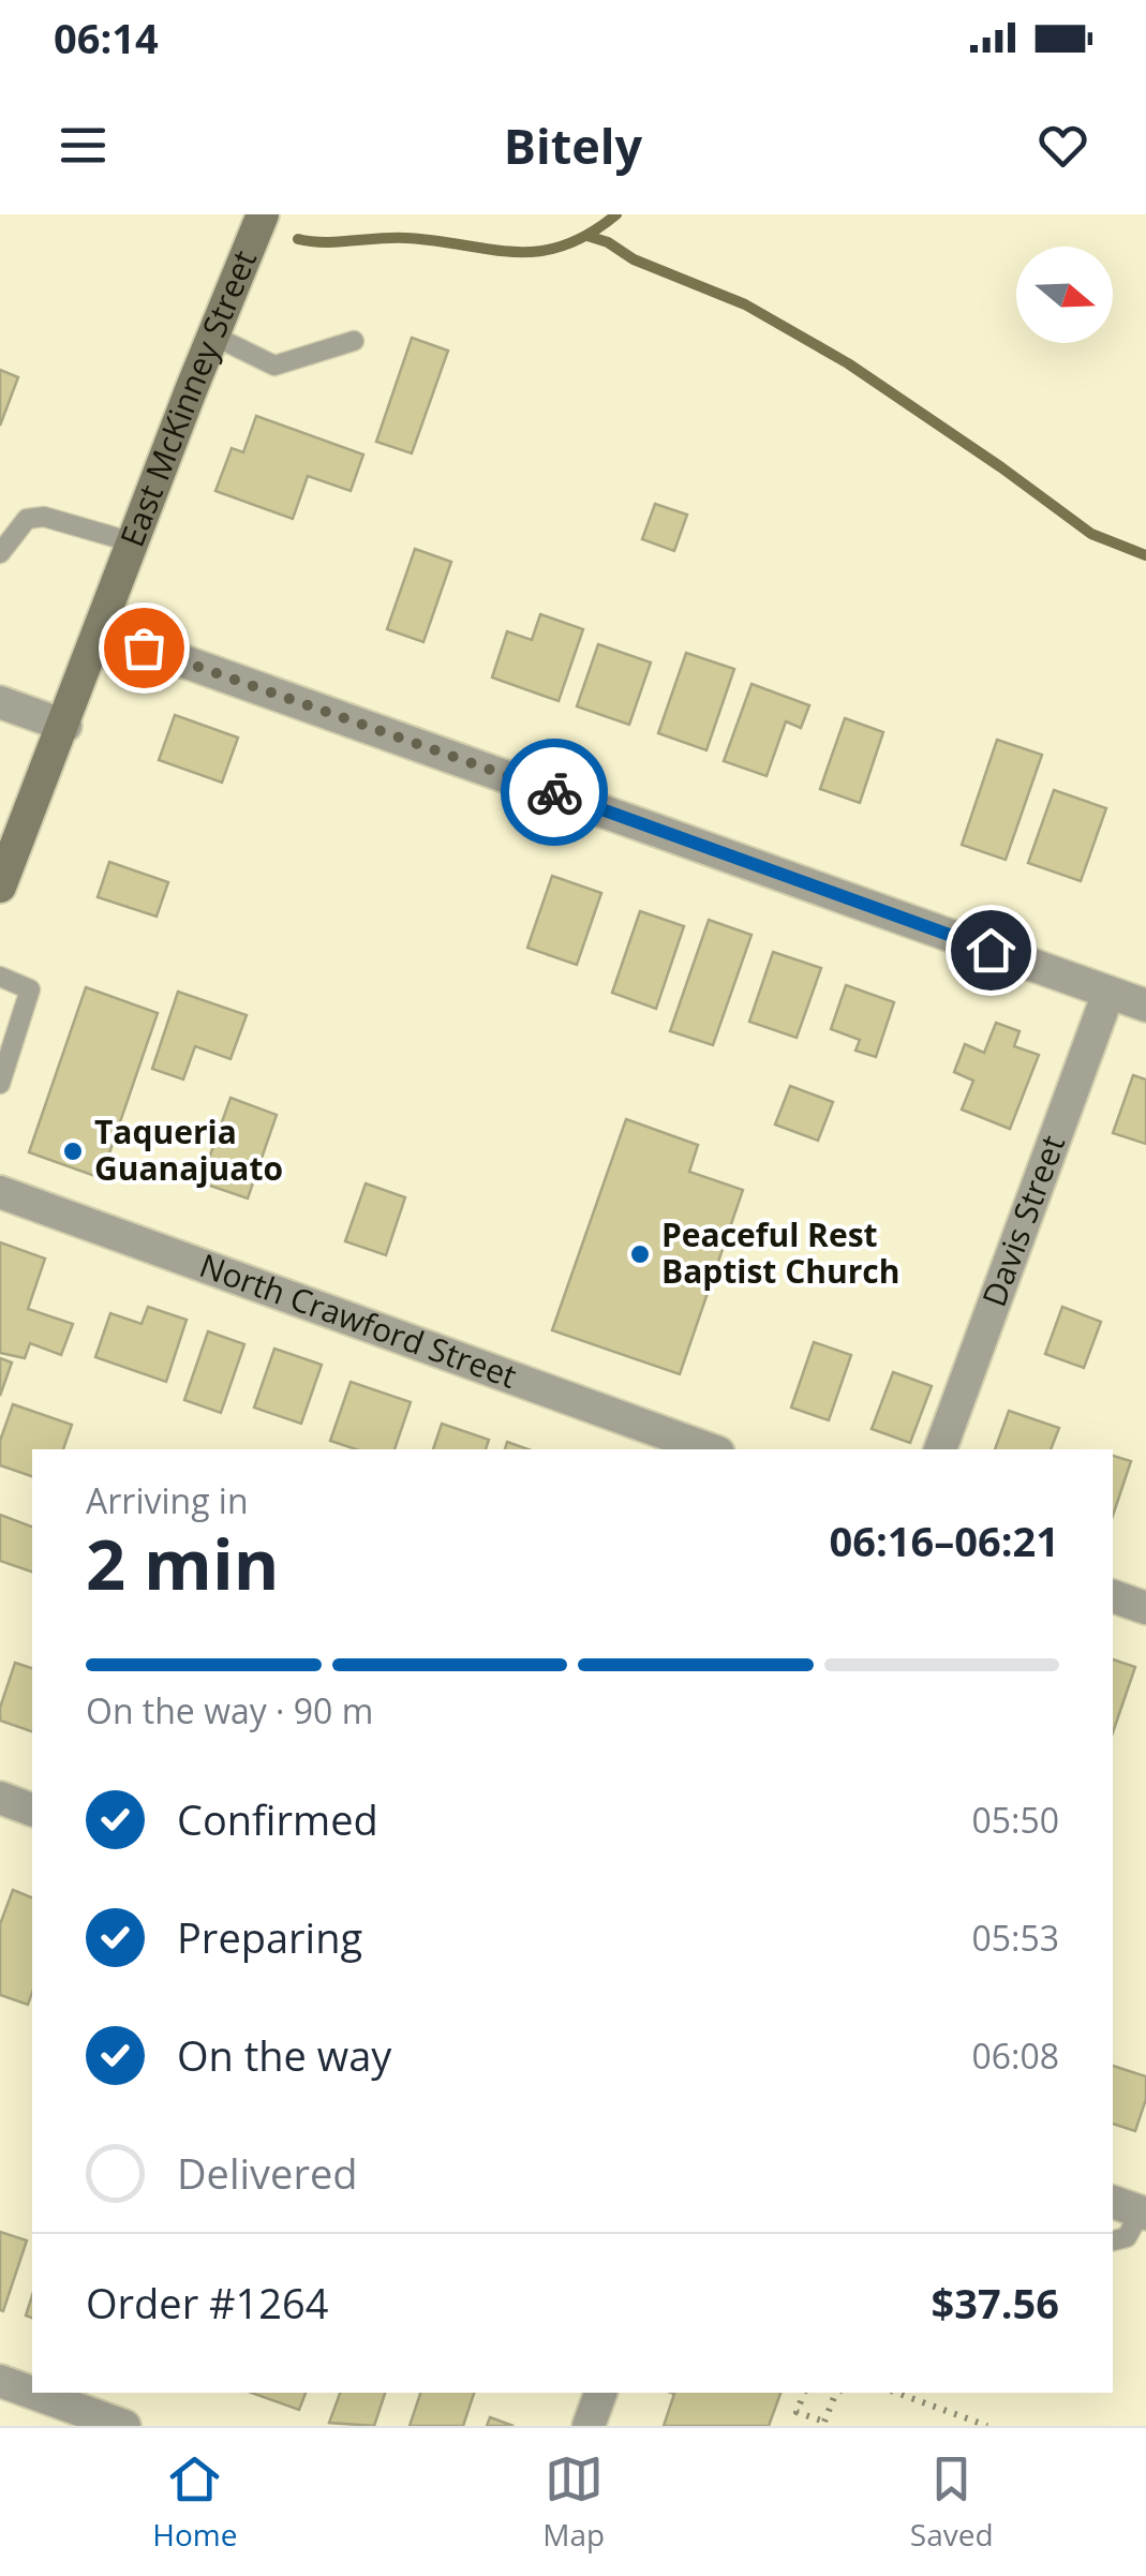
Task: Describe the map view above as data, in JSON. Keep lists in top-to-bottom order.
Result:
{
  "streets": {
    "main road": ["East McKinney Street"],
    "street": ["Davis Street", "North Crawford Street"]
  },
  "places": ["Taqueria Guanajuato", "Peaceful Rest Baptist Church"],
  "north": "right",
  "page": {
    "status": "06:14",
    "header": "Bitely",
    "heading": ["2 min", "Arriving in", "06:16–06:21"],
    "panel": ["Order #1264", "$37.56"],
    "bar": "On the way · 90 m",
    "list": [
      ["Confirmed", "05:50"],
      ["Preparing", "05:53"],
      ["On the way", "06:08"],
      "Delivered"
    ],
    "tabs": ["Home", "Map", "Saved"]
  }
}
